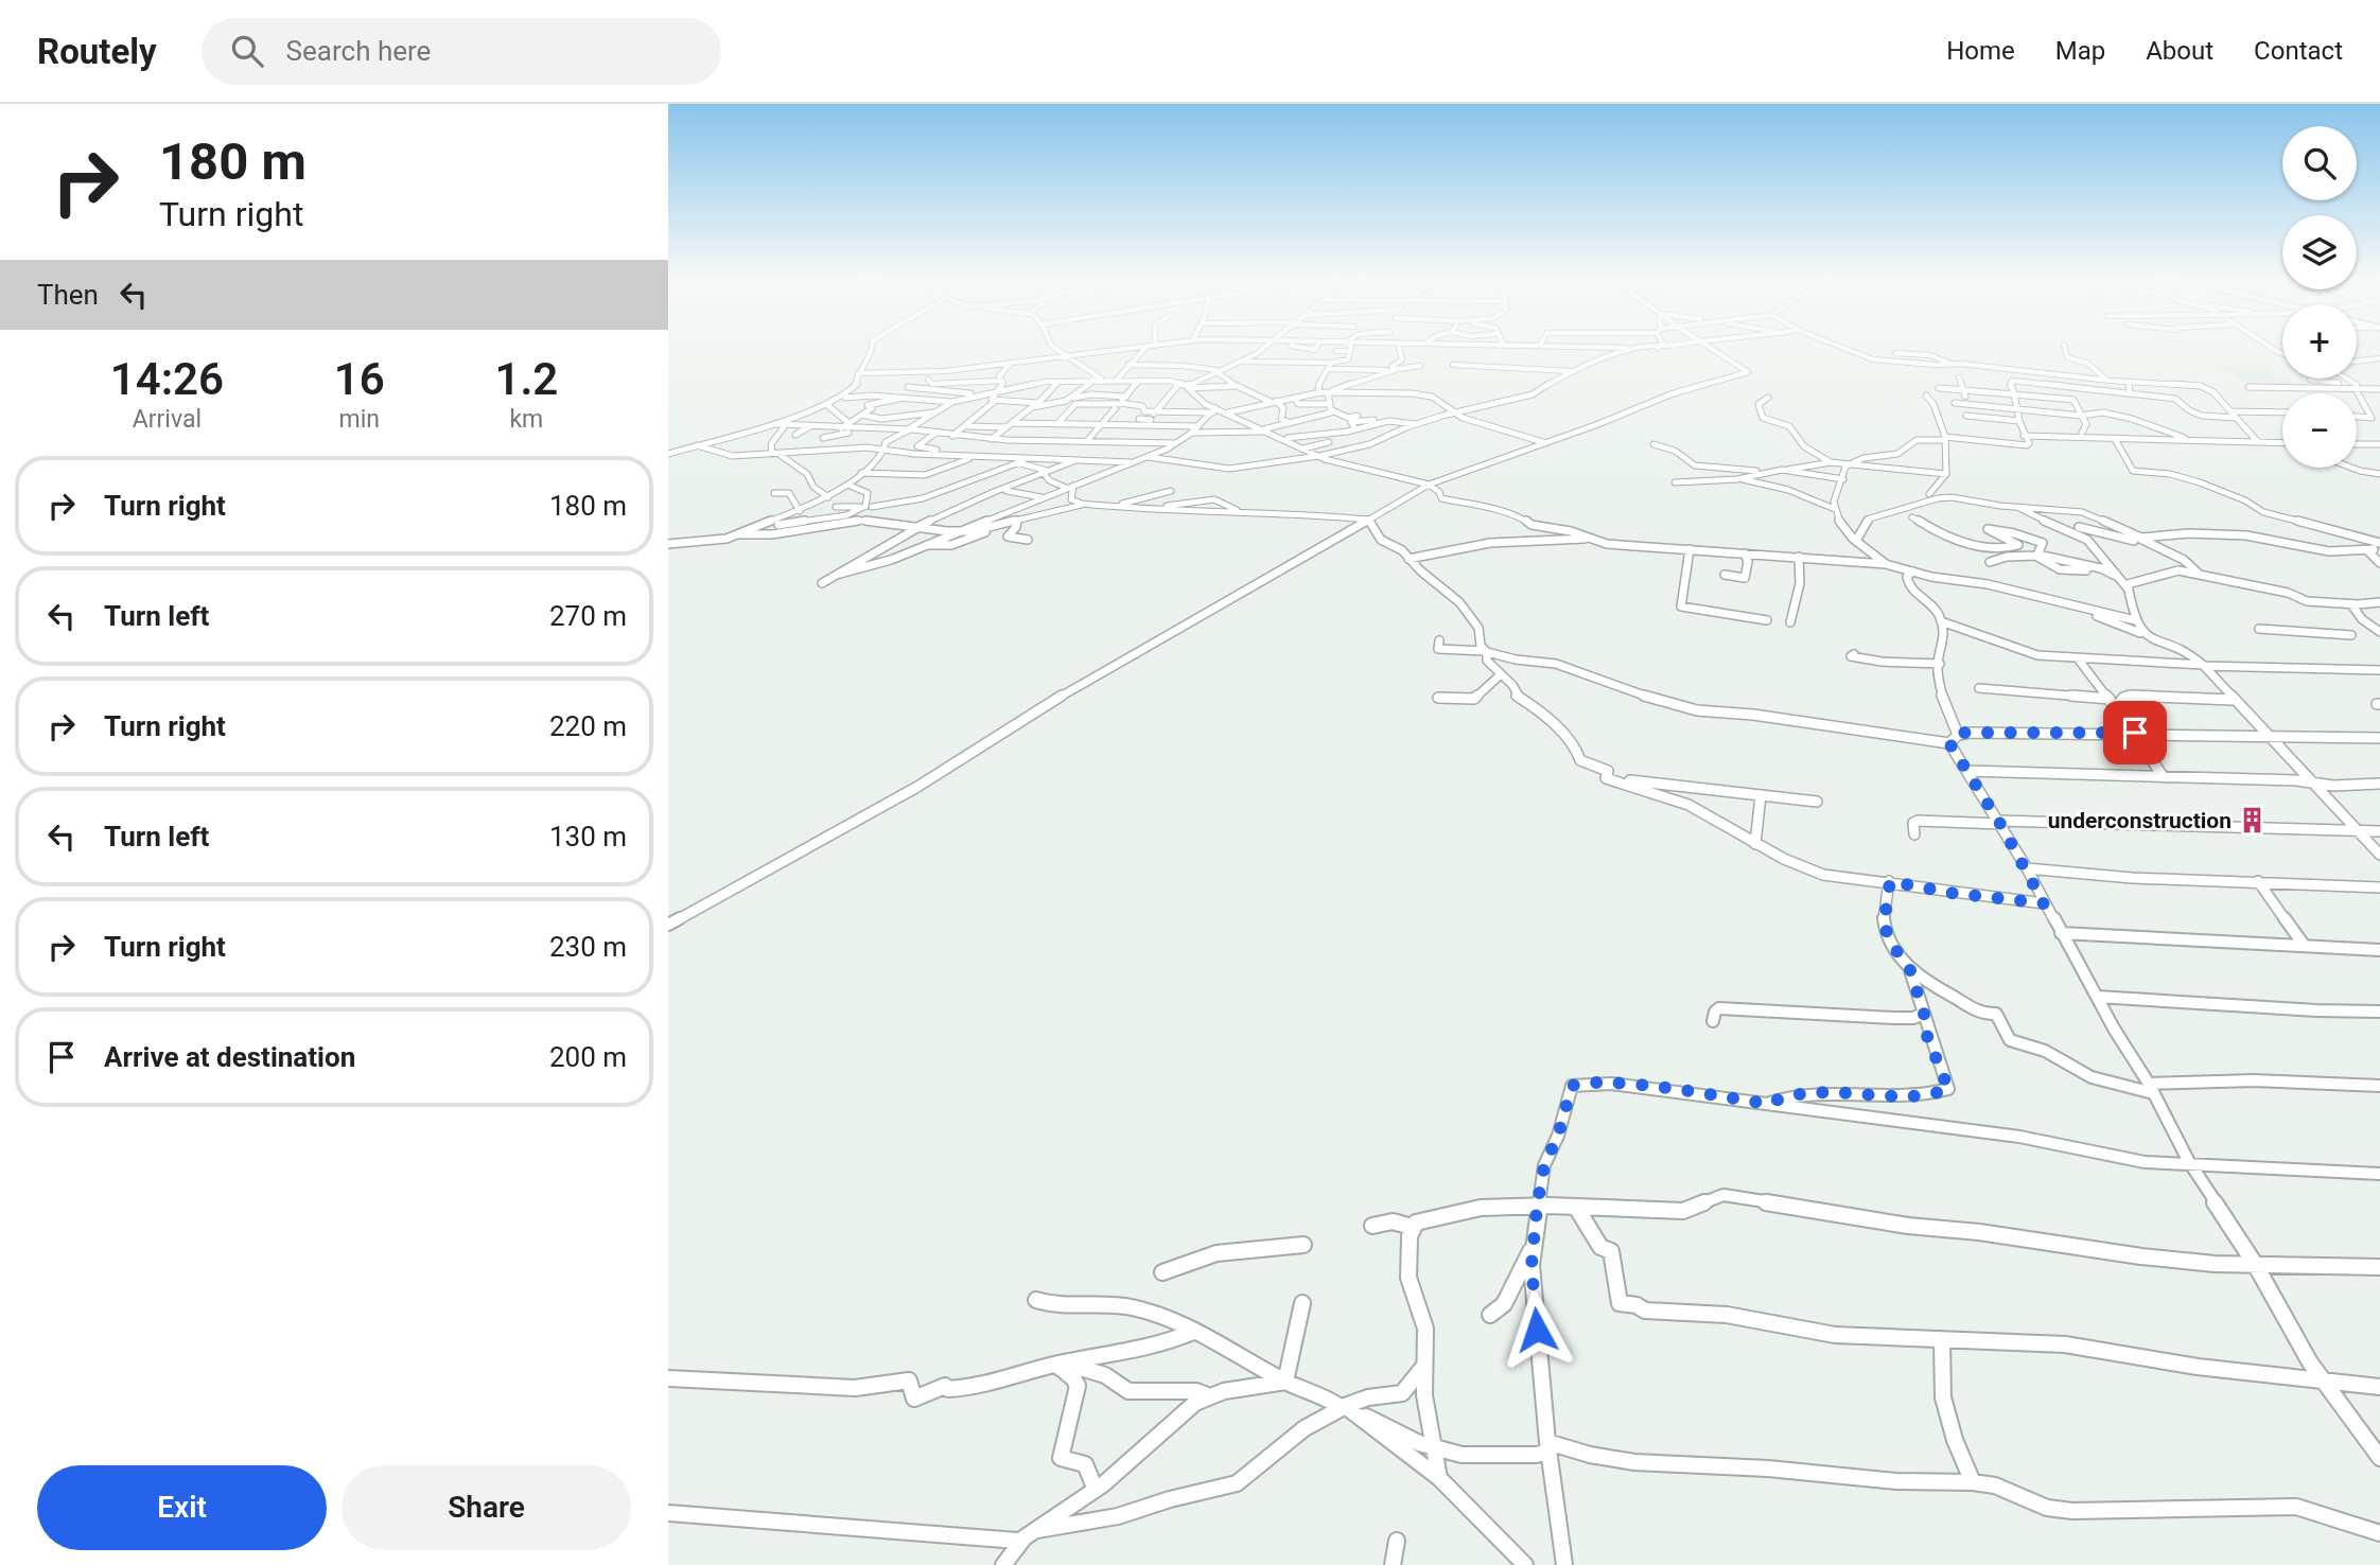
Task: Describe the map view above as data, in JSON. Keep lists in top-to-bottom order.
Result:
{
  "places": {
    "building": ["underconstruction"]
  },
  "page": {
    "header": "Routely",
    "search": "Search here",
    "nav": [
      "Home",
      "Map",
      "About",
      "Contact"
    ],
    "turn": ["180 m", "Turn right"],
    "map_buttons": ["+", "−"],
    "then": "Then",
    "eta": [
      "14:26",
      "Arrival",
      "16",
      "min",
      "1.2",
      "km"
    ],
    "list": [
      {
        "name": "Turn right",
        "value": "180 m"
      },
      {
        "name": "Turn left",
        "value": "270 m"
      },
      {
        "name": "Turn right",
        "value": "220 m"
      },
      {
        "name": "Turn left",
        "value": "130 m"
      },
      {
        "name": "Turn right",
        "value": "230 m"
      },
      {
        "name": "Arrive at destination",
        "value": "200 m"
      }
    ],
    "buttons": ["Exit", "Share"]
  }
}
